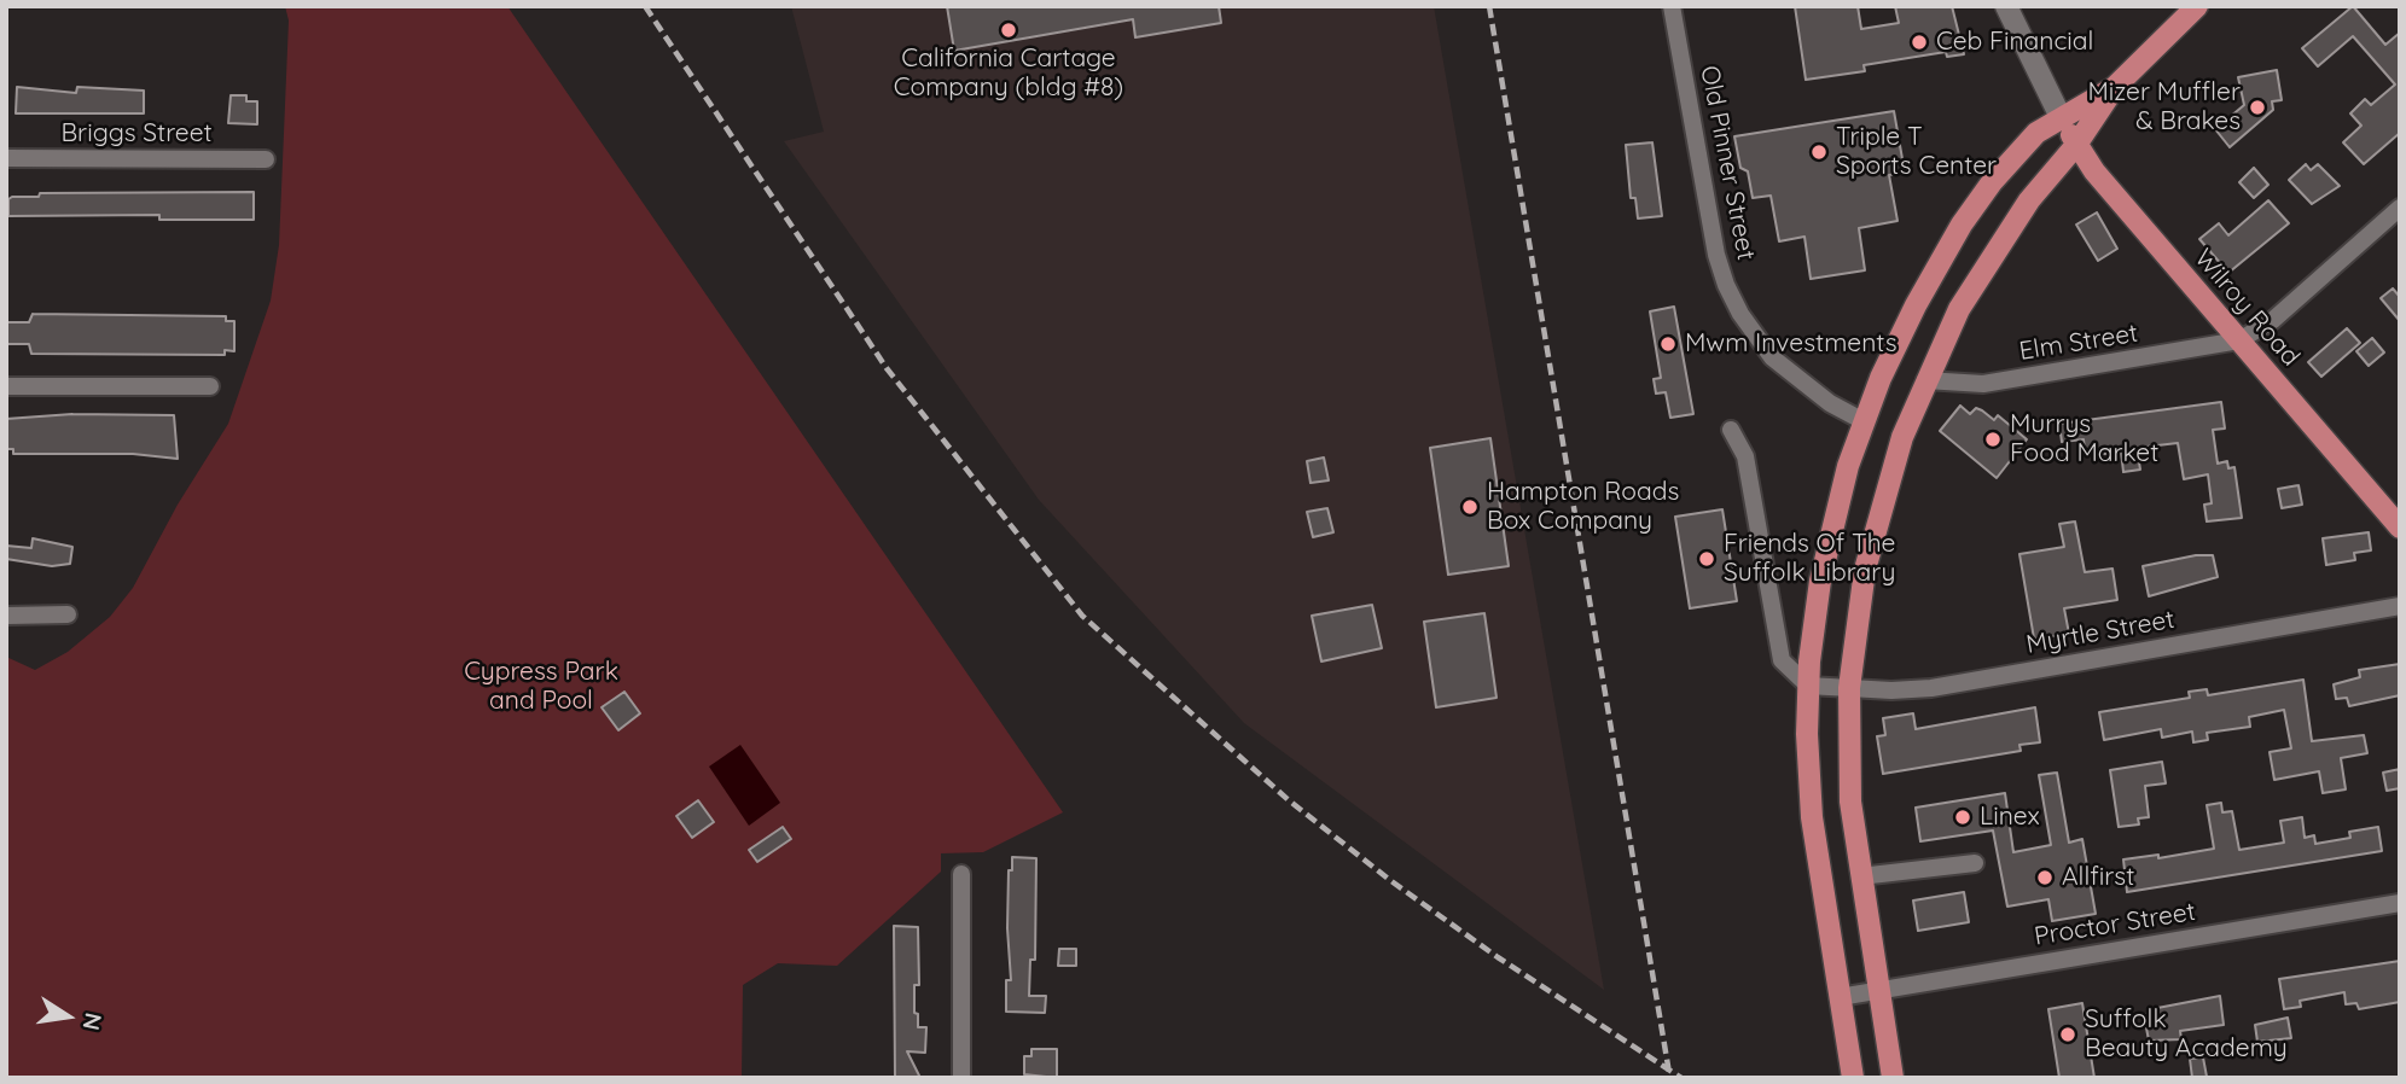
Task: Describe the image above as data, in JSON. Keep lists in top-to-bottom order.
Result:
{
  "streets": {
    "main road": ["Wilroy Road"],
    "street": [
      "Briggs Street",
      "Old Pinner Street",
      "Elm Street",
      "Myrtle Street",
      "Proctor Street"
    ]
  },
  "crossings": [
    ["Wilroy Road", "Elm Street"]
  ],
  "parks": ["Cypress Park and Pool"],
  "places": [
    "California Cartage Company (bldg #8)",
    "Ceb Financial",
    "Mizer Muffler & Brakes",
    "Triple T Sports Center",
    "Mwm Investments",
    "Murrys Food Market",
    "Hampton Roads Box Company",
    "Friends Of The Suffolk Library",
    "Linex",
    "Allfirst",
    "Suffolk Beauty Academy"
  ],
  "north": "right"
}
